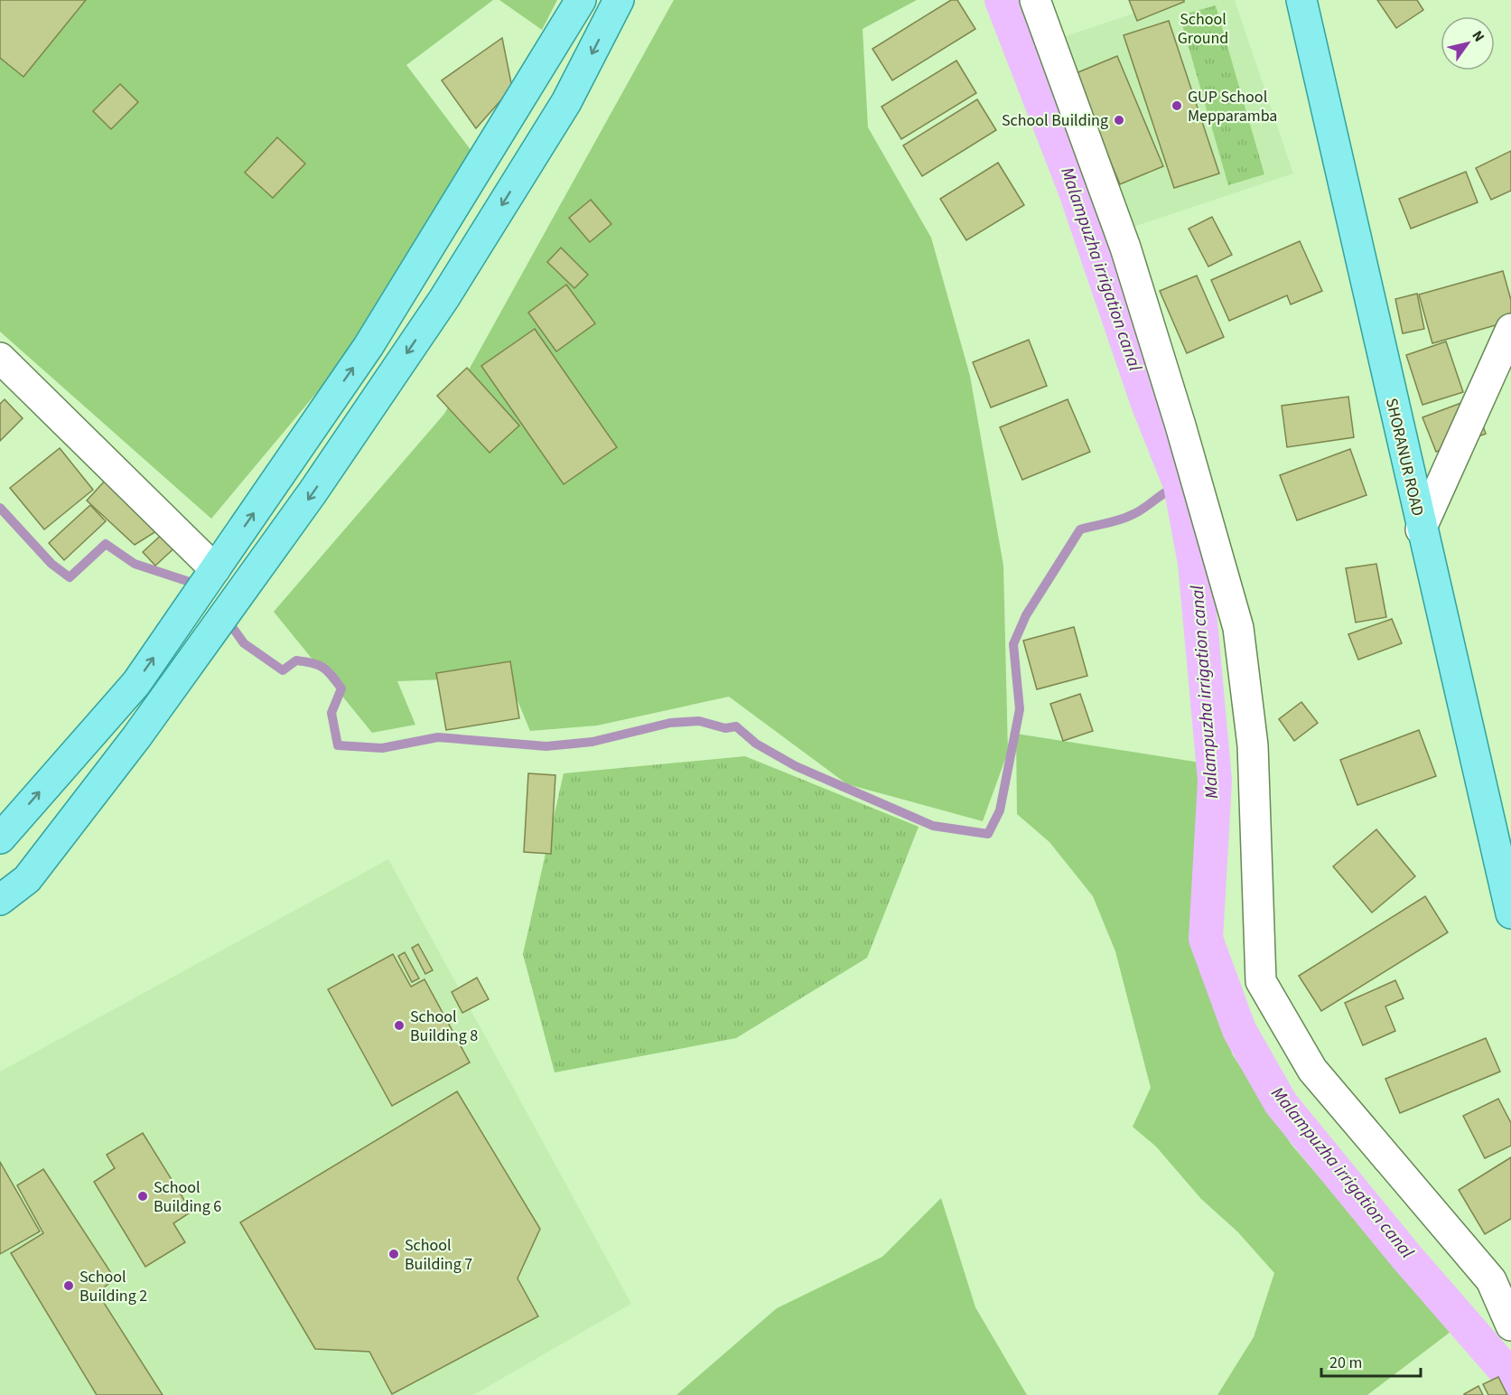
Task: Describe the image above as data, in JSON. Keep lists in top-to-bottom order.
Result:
{
  "streets": {
    "main road": ["SHORANUR ROAD"]
  },
  "water": ["Malampuzha irrigation canal"],
  "parks": ["School Ground"],
  "places": [
    "GUP School Mepparamba",
    "School Building",
    "School Building 8",
    "School Building 6",
    "School Building 7",
    "School Building 2"
  ],
  "scale_bar": "20 m",
  "north": "top right"
}
